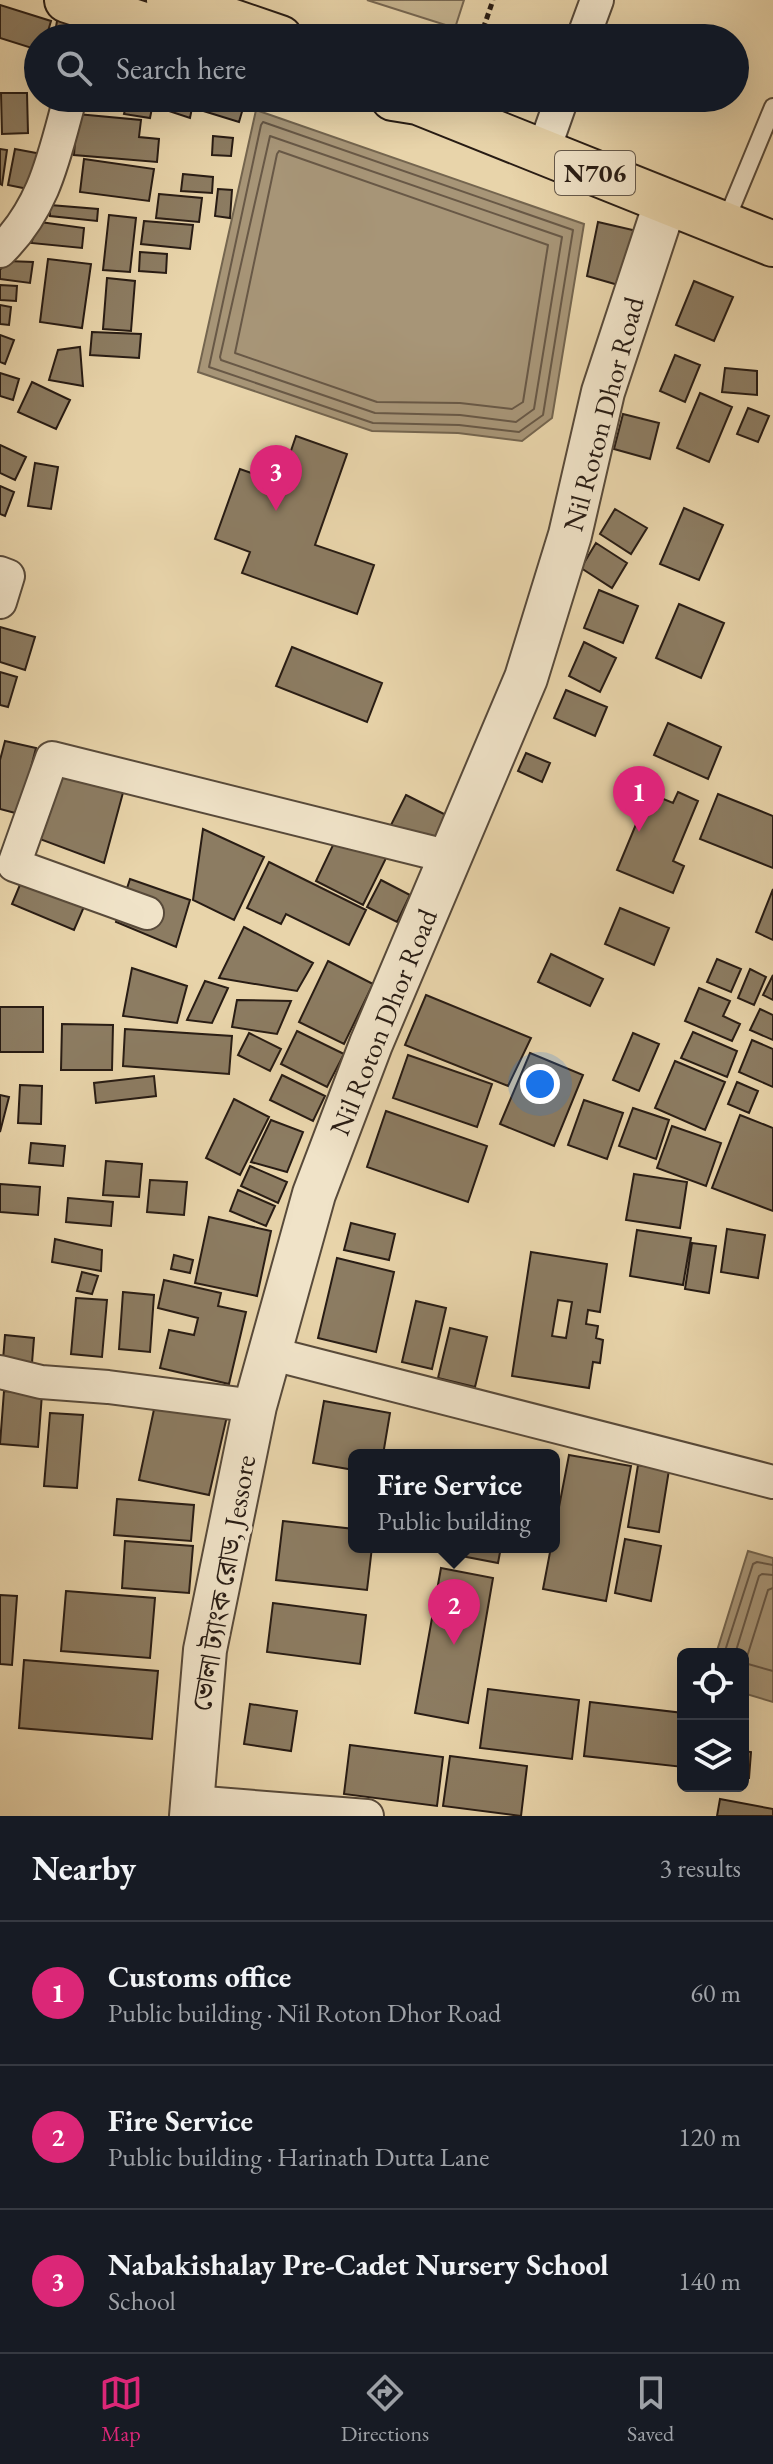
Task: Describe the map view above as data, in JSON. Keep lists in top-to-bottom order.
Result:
{
  "streets": {
    "highway": ["N706"],
    "street": ["Nil Roton Dhor Road", "ভোলা ট্যাংক রোড, Jessore"]
  },
  "crossings": [
    ["N706", "Nil Roton Dhor Road"],
    ["Nil Roton Dhor Road", "ভোলা ট্যাংক রোড, Jessore"]
  ],
  "page": {
    "search": "Search here",
    "pins": ["3", "1", "2"],
    "popup": ["Fire Service", "Public building"],
    "heading": ["Nearby", "3 results"],
    "list": [
      {
        "mark": "1",
        "name": "Customs office",
        "note": "Public building · Nil Roton Dhor Road",
        "value": "60 m"
      },
      {
        "mark": "2",
        "name": "Fire Service",
        "note": "Public building · Harinath Dutta Lane",
        "value": "120 m"
      },
      {
        "mark": "3",
        "name": "Nabakishalay Pre-Cadet Nursery School",
        "note": "School",
        "value": "140 m"
      }
    ],
    "nav": ["Map", "Directions", "Saved"]
  }
}
